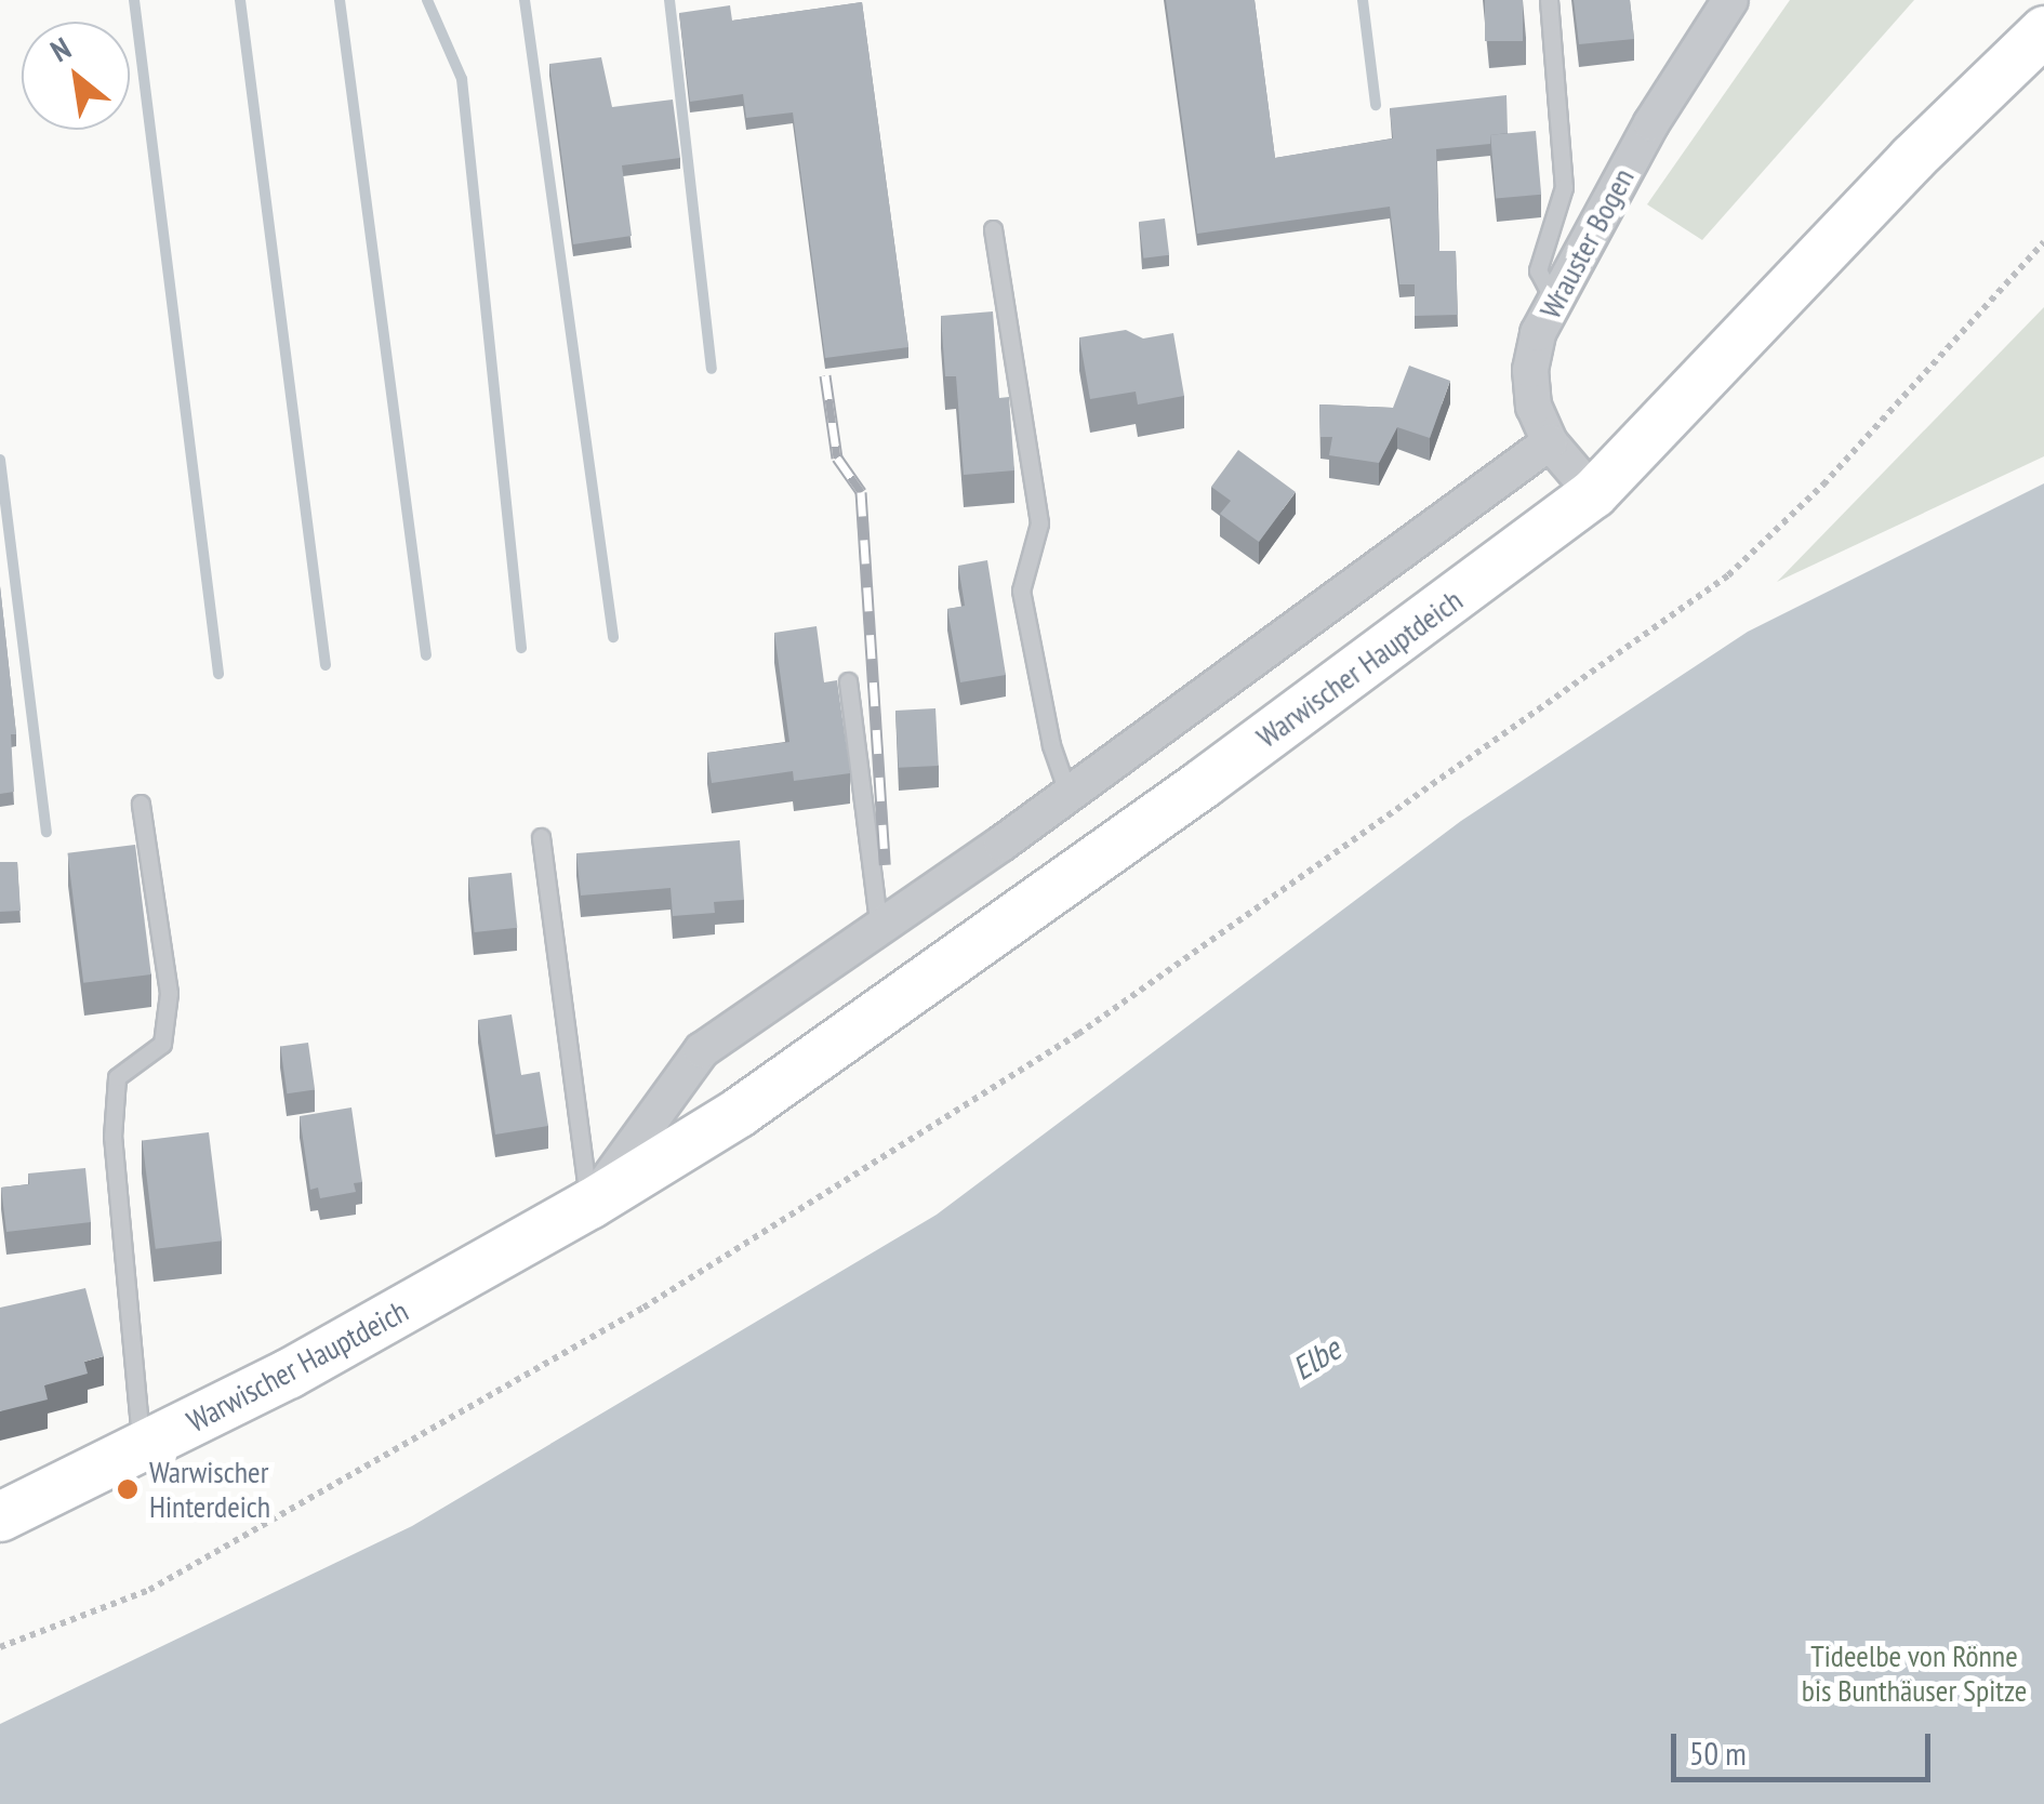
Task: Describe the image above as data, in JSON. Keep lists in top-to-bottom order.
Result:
{
  "streets": {
    "street": ["Wrauster Bogen", "Warwischer Hauptdeich"]
  },
  "crossings": [
    ["Wrauster Bogen", "Warwischer Hauptdeich"]
  ],
  "water": ["Elbe"],
  "parks": ["Tideelbe von Rönne bis Bunthäuser Spitze"],
  "places": ["Warwischer Hinterdeich"],
  "scale_bar": "50 m",
  "north": "top left"
}
